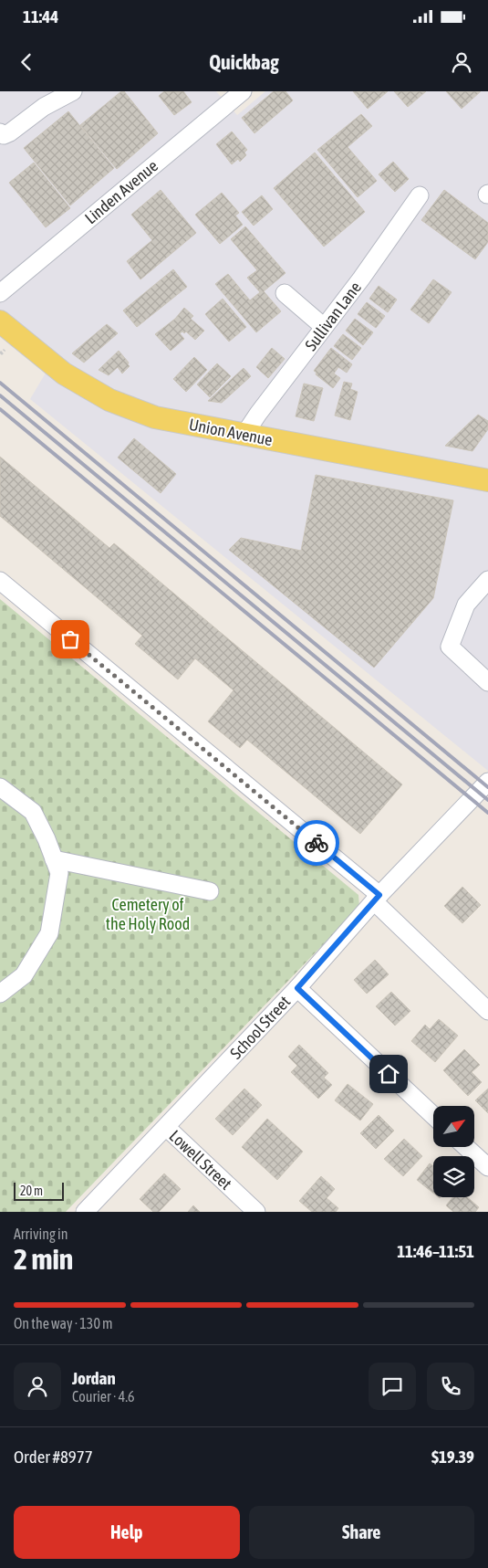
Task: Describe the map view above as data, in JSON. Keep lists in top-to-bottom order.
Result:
{
  "streets": {
    "main road": ["Union Avenue"],
    "street": [
      "Linden Avenue",
      "Sullivan Lane",
      "School Street",
      "Lowell Street"
    ]
  },
  "crossings": [
    ["Sullivan Lane", "Union Avenue"],
    ["School Street", "Lowell Street"]
  ],
  "parks": ["Cemetery of the Holy Rood"],
  "scale_bar": "20 m",
  "north": "top right",
  "page": {
    "status": "11:44",
    "header": "Quickbag",
    "scale": "20 m",
    "heading": ["2 min", "Arriving in", "11:46–11:51"],
    "panel": [
      "Jordan",
      "Courier · 4.6",
      "Order #8977",
      "$19.39"
    ],
    "bar": "On the way · 130 m",
    "buttons": ["Help", "Share"]
  }
}
